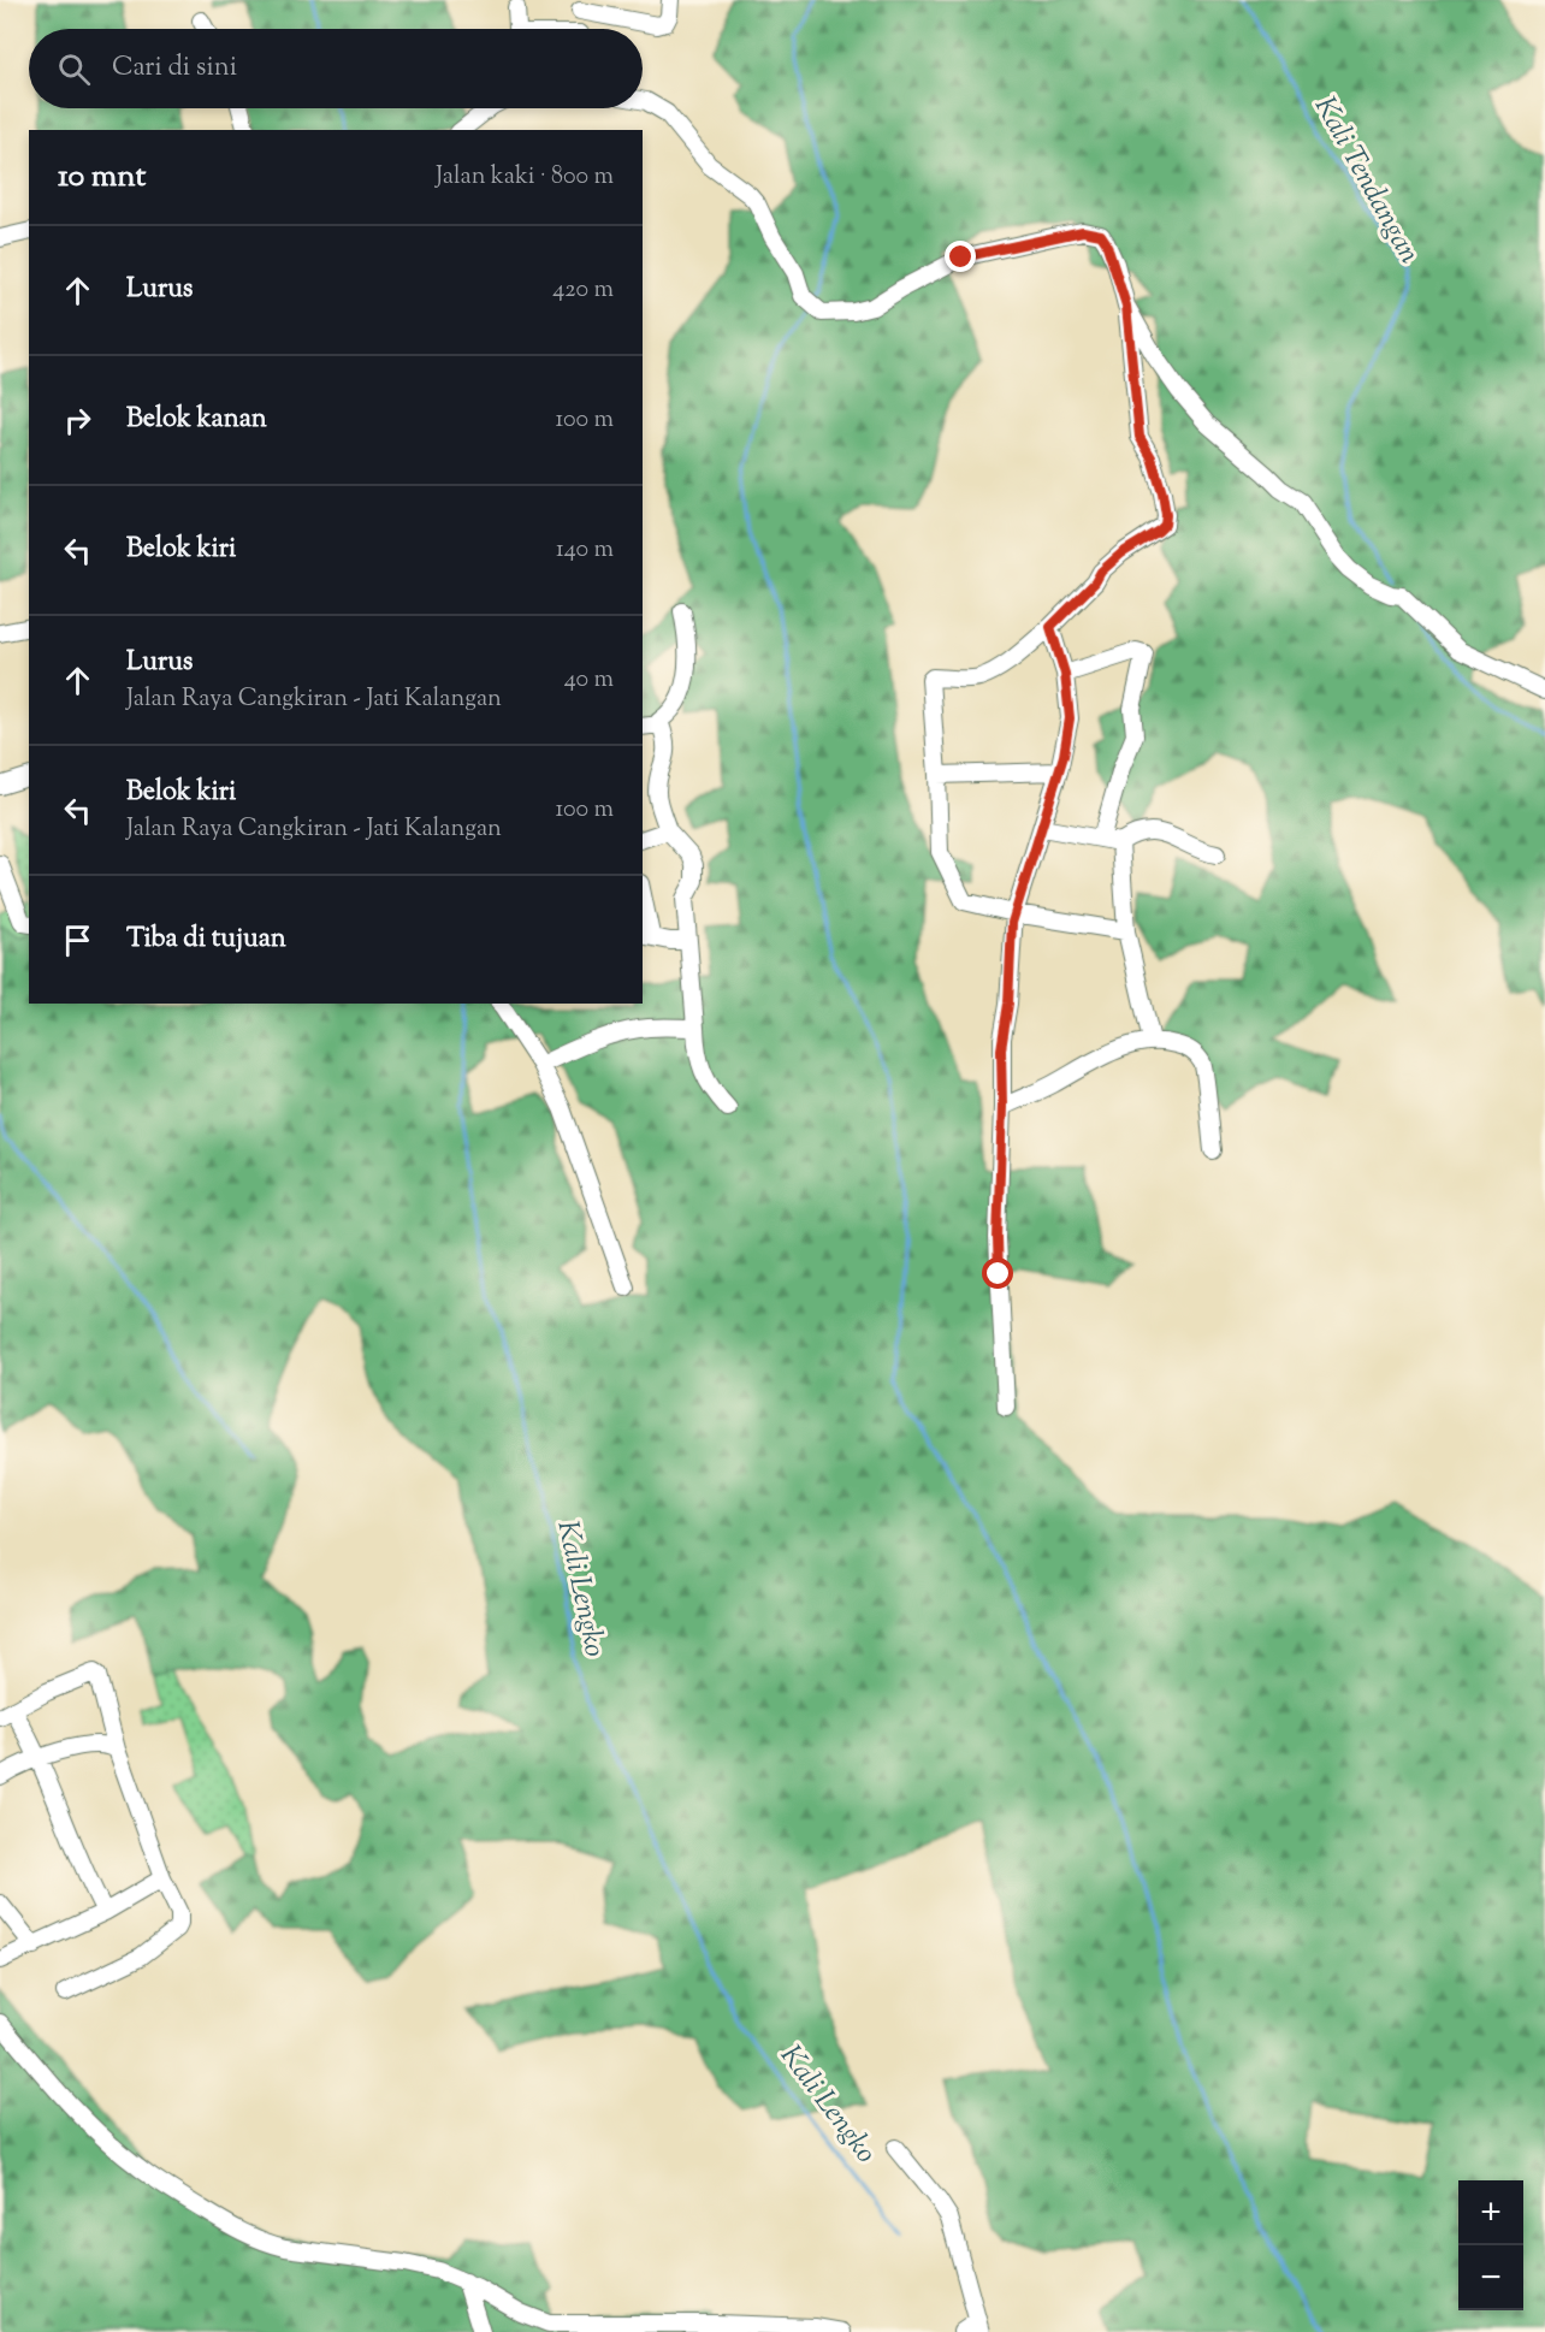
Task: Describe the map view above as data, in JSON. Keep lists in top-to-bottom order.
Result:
{
  "water": ["Kali Tendangan", "Kali Lengko"],
  "page": {
    "search": "Cari di sini",
    "heading": ["10 mnt", "Jalan kaki · 800 m"],
    "list": [
      ["Lurus", "420 m"],
      ["Belok kanan", "100 m"],
      ["Belok kiri", "140 m"],
      ["Lurus", "Jalan Raya Cangkiran - Jati Kalangan", "40 m"],
      ["Belok kiri", "Jalan Raya Cangkiran - Jati Kalangan", "100 m"],
      "Tiba di tujuan"
    ],
    "map_buttons": ["+", "−"]
  }
}
